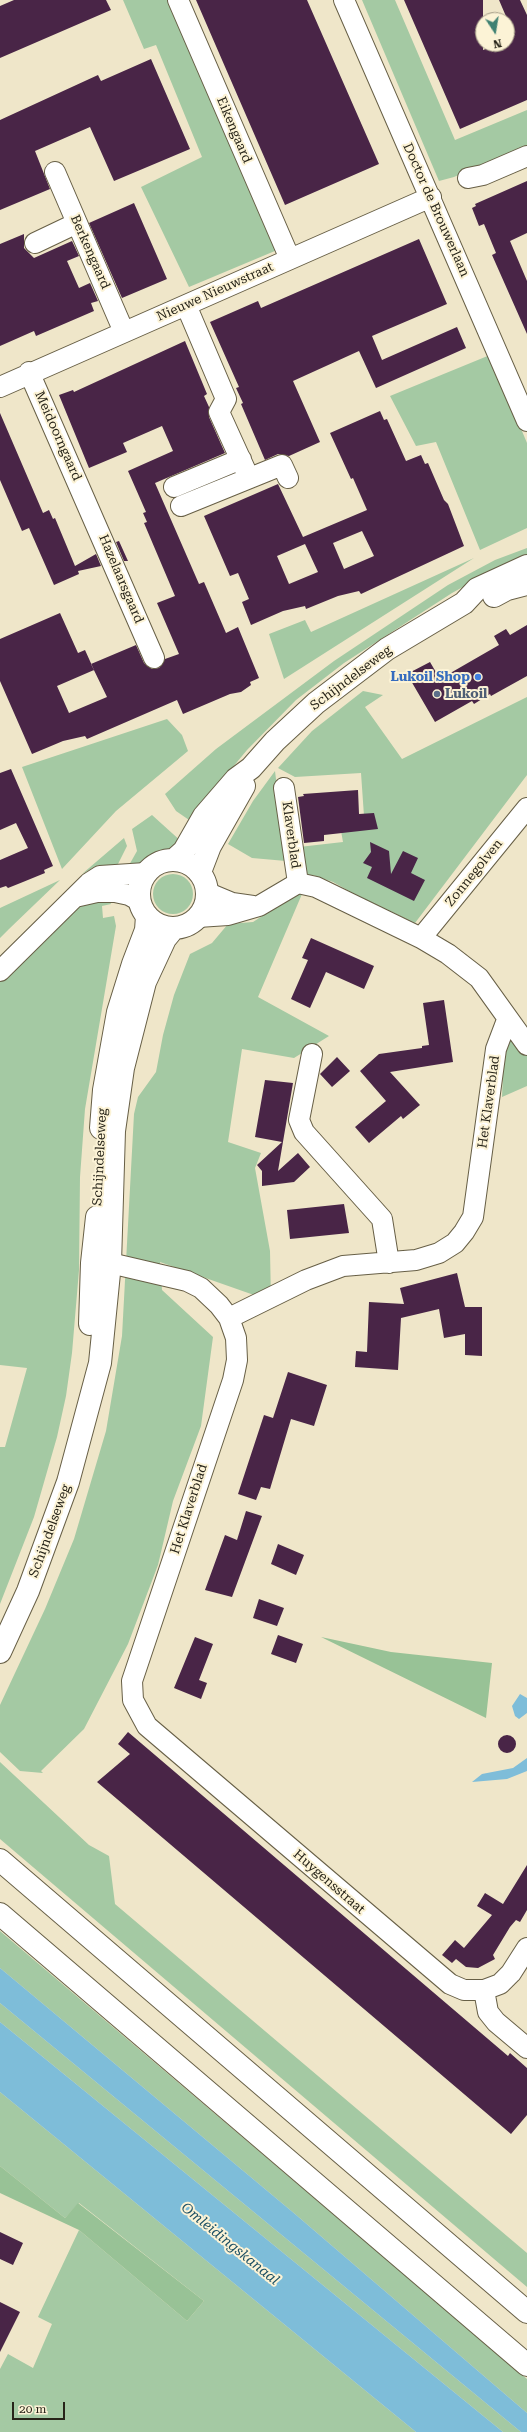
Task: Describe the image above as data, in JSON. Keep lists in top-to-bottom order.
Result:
{
  "streets": {
    "main road": ["Schijndelseweg"],
    "street": [
      "Eikengaard",
      "Doctor de Brouwerlaan",
      "Berkengaard",
      "Nieuwe Nieuwstraat",
      "Meidoorngaard",
      "Hazelaarsgaard",
      "Klaverblad",
      "Zonnegolven",
      "Het Klaverblad",
      "Huygensstraat"
    ]
  },
  "crossings": [
    ["Eikengaard", "Nieuwe Nieuwstraat"],
    ["Doctor de Brouwerlaan", "Nieuwe Nieuwstraat"],
    ["Berkengaard", "Nieuwe Nieuwstraat"],
    ["Nieuwe Nieuwstraat", "Meidoorngaard"],
    ["Meidoorngaard", "Hazelaarsgaard"],
    ["Schijndelseweg", "Het Klaverblad"],
    ["Het Klaverblad", "Huygensstraat"]
  ],
  "water": ["Omleidingskanaal"],
  "places": ["Lukoil Shop", "Lukoil"],
  "scale_bar": "20 m",
  "north": "bottom"
}
